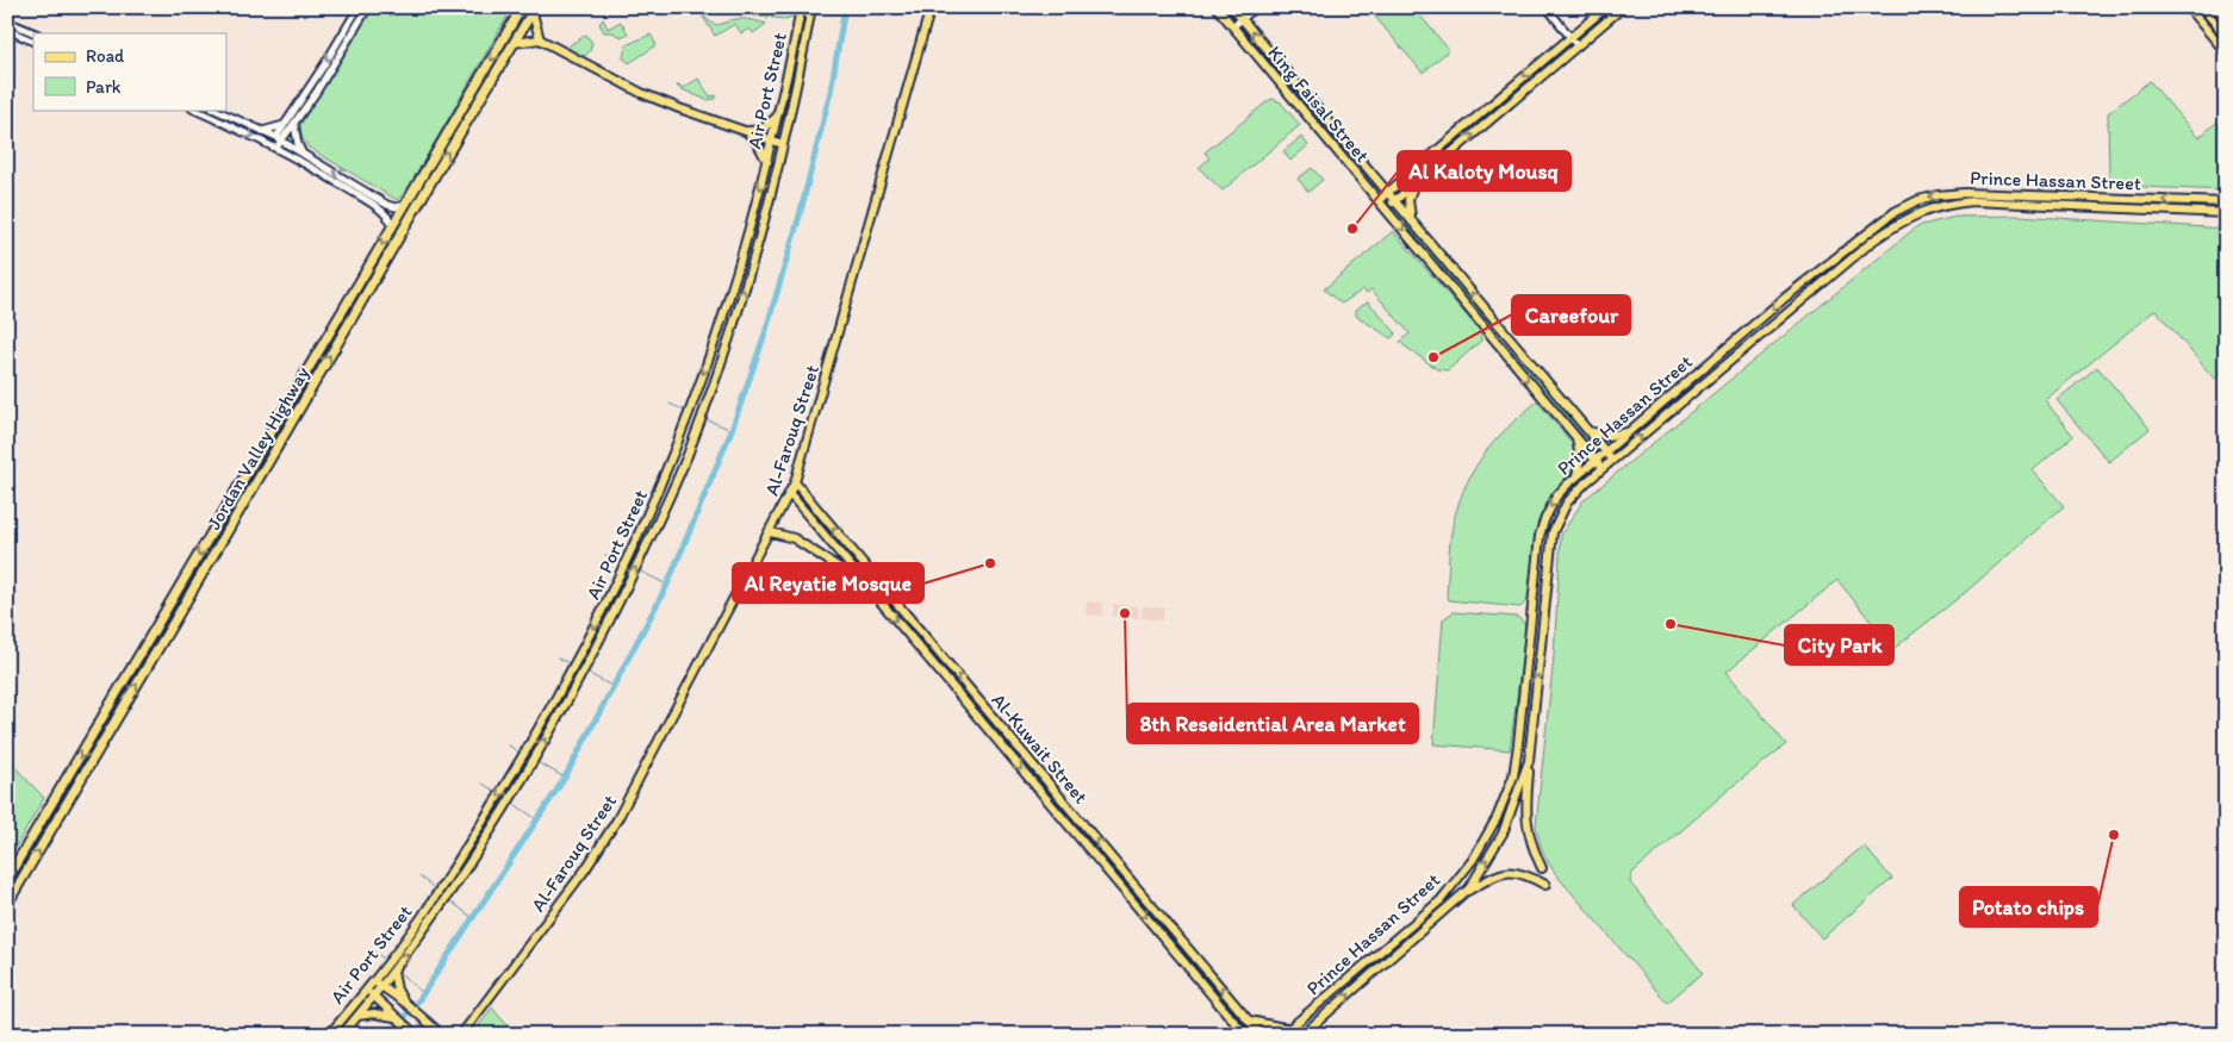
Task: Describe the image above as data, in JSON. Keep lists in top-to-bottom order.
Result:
{
  "streets": {
    "highway": ["Jordan Valley Highway"],
    "main road": [
      "Air Port Street",
      "King Faisal Street",
      "Prince Hassan Street",
      "Al-Farouq Street",
      "Al-Kuwait Street"
    ]
  },
  "crossings": [
    ["King Faisal Street", "Prince Hassan Street"],
    ["Al-Farouq Street", "Al-Kuwait Street"]
  ],
  "places": [
    "Al Kaloty Mousq",
    "Careefour",
    "Al Reyatie Mosque",
    "8th Reseidential Area Market",
    "City Park",
    "Potato chips"
  ],
  "legend": ["Road", "Park"]
}
